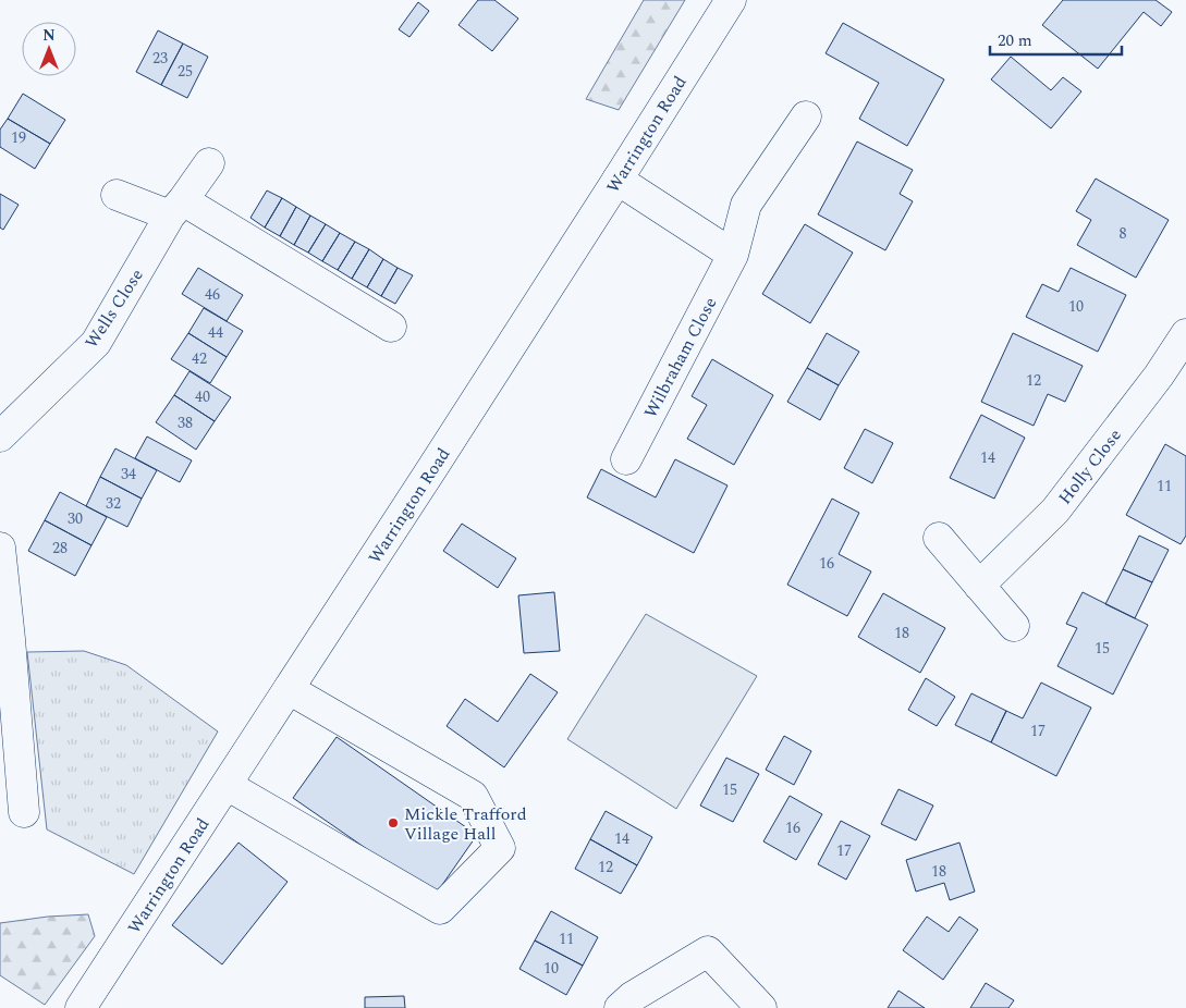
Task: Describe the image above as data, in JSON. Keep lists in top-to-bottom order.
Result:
{
  "streets": {
    "street": [
      "Warrington Road",
      "Wells Close",
      "Wilbraham Close",
      "Holly Close"
    ]
  },
  "places": ["Mickle Trafford Village Hall"],
  "house_numbers": [
    "23",
    "25",
    "19",
    "8",
    "46",
    "10",
    "44",
    "42",
    "12",
    "40",
    "38",
    "14",
    "34",
    "11",
    "32",
    "30",
    "28",
    "16",
    "18",
    "15",
    "17",
    "15",
    "16",
    "14",
    "17",
    "12",
    "18",
    "11",
    "10"
  ],
  "scale_bar": "20 m",
  "north": "top"
}
